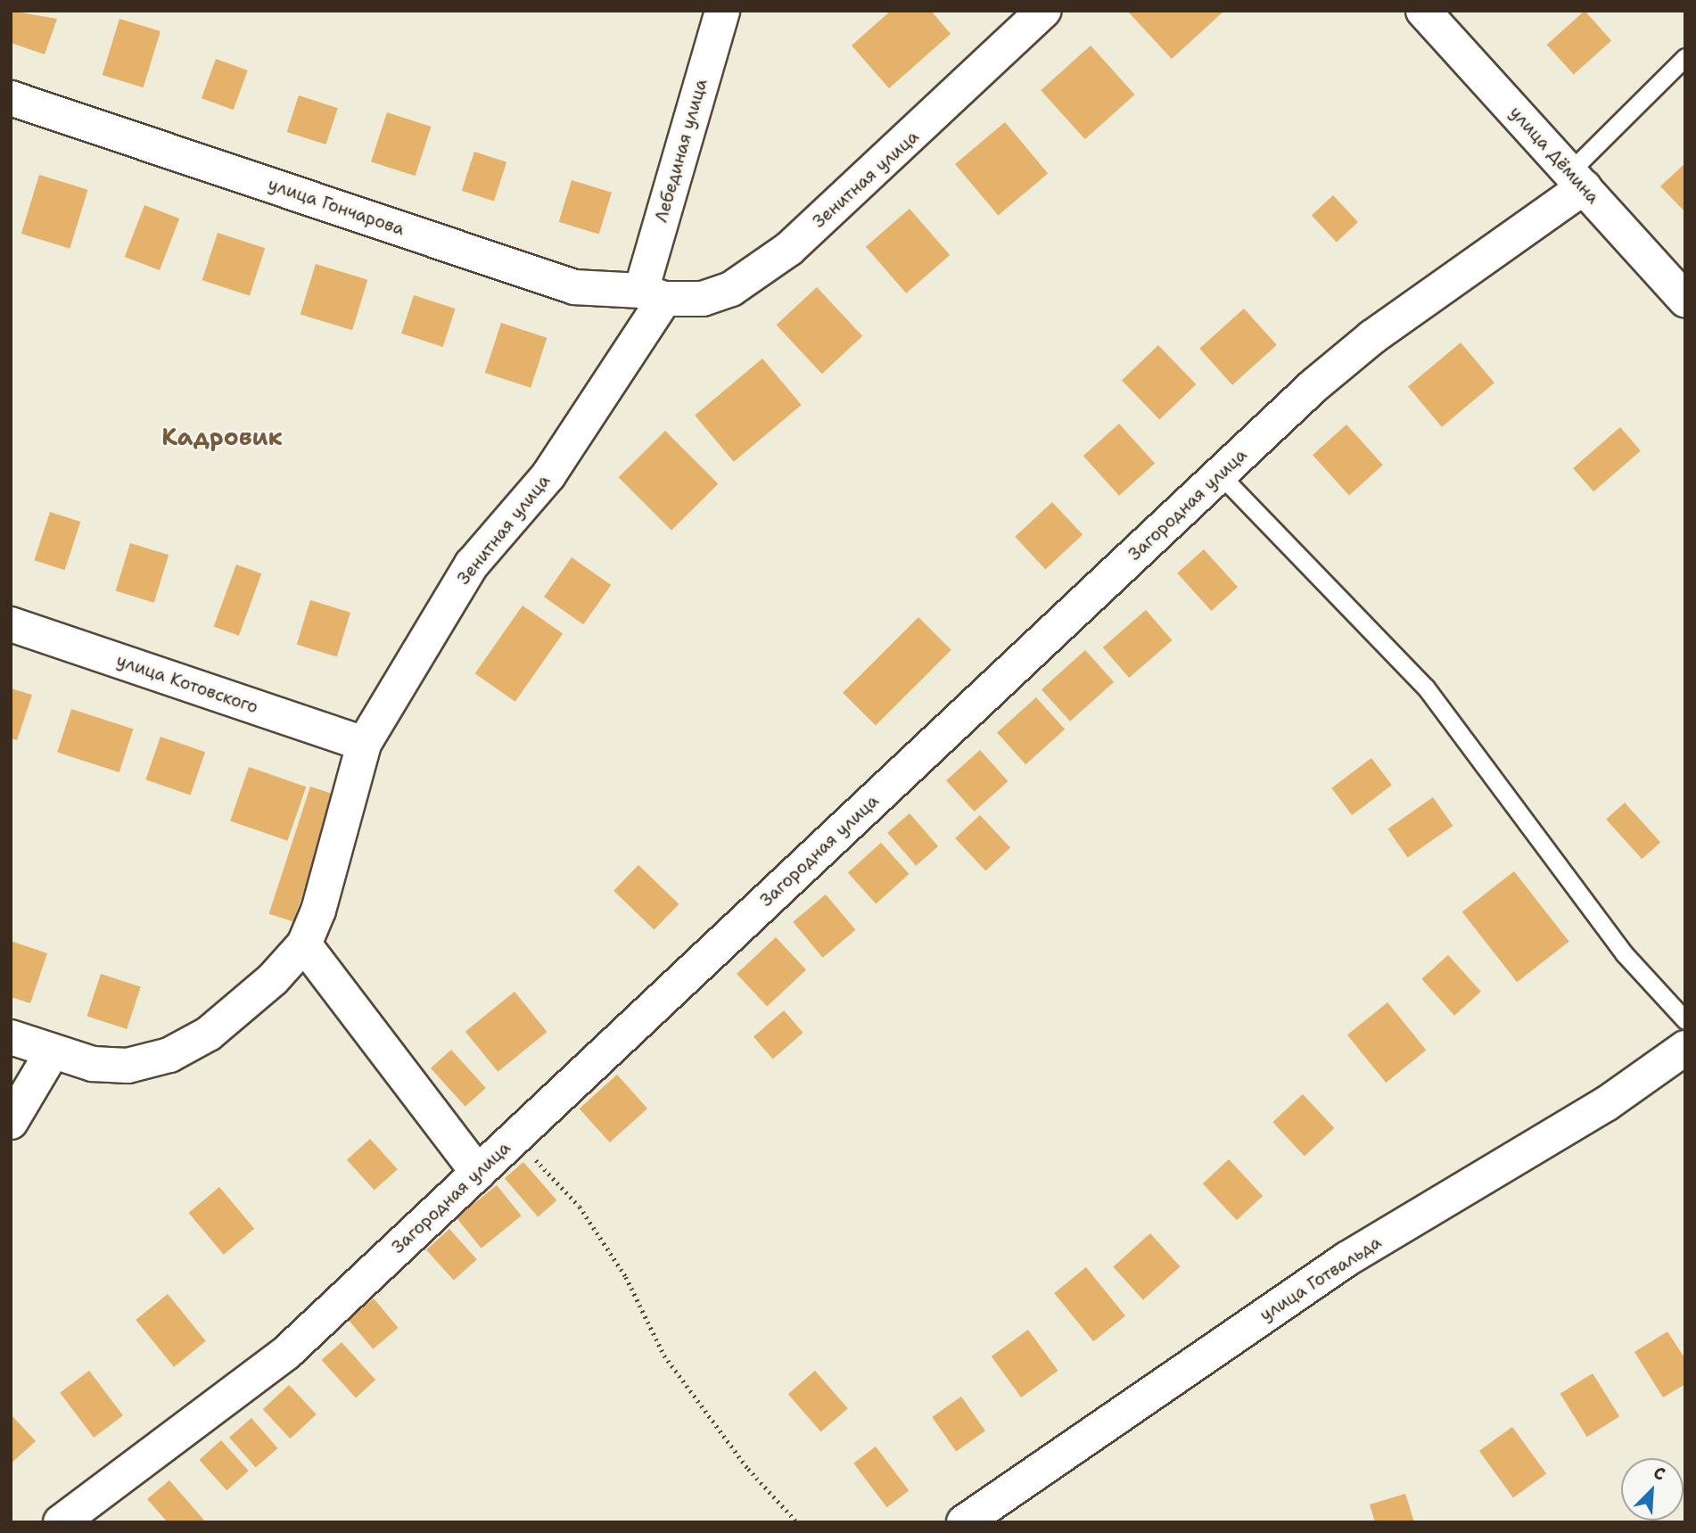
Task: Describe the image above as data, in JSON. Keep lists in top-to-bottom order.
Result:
{
  "streets": {
    "street": [
      "Лебединая улица",
      "улица Дёмина",
      "Зенитная улица",
      "улица Гончарова",
      "Загородная улица",
      "улица Котовского",
      "улица Готвальда"
    ]
  },
  "crossings": [
    ["Лебединая улица", "Зенитная улица"],
    ["Лебединая улица", "улица Гончарова"],
    ["улица Дёмина", "Загородная улица"],
    ["Зенитная улица", "улица Гончарова"],
    ["Зенитная улица", "улица Котовского"]
  ],
  "districts": ["Кадровик"],
  "north": "top right"
}
